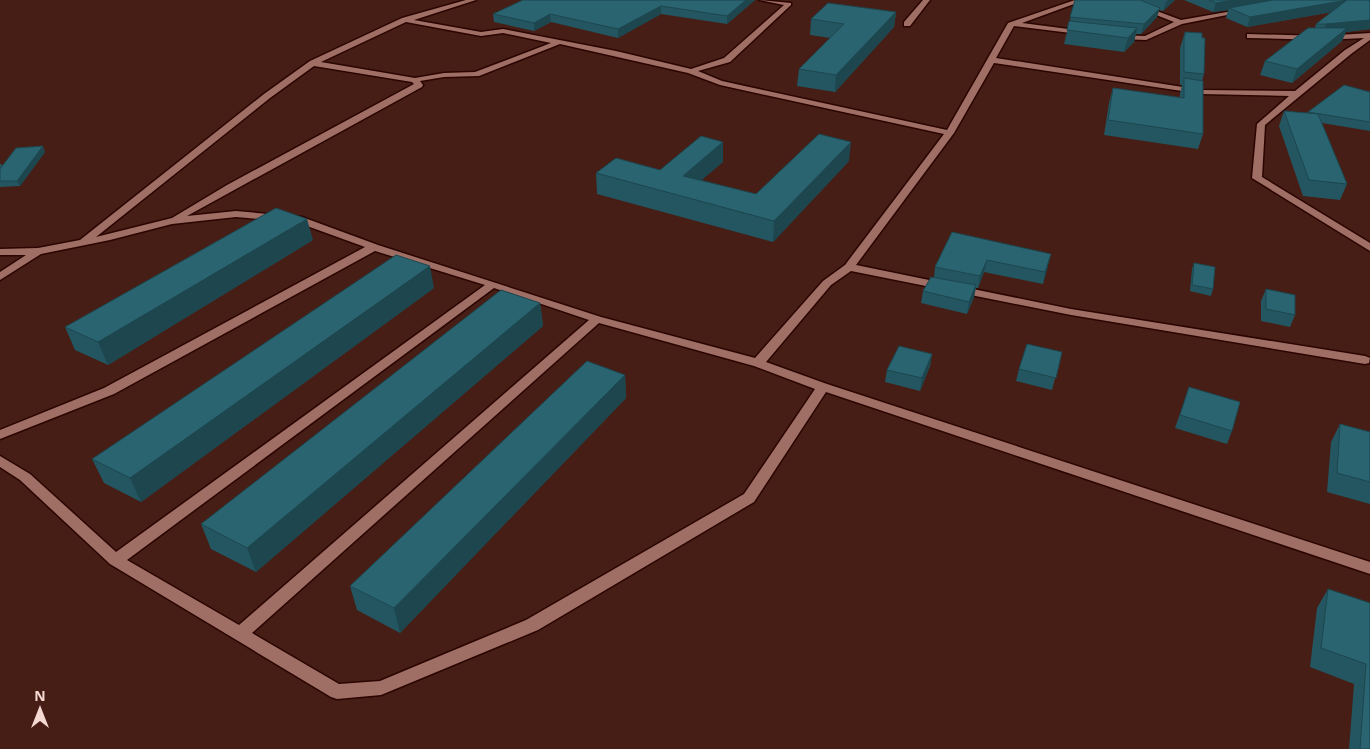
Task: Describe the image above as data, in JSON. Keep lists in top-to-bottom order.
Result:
{
  "north": "top"
}
